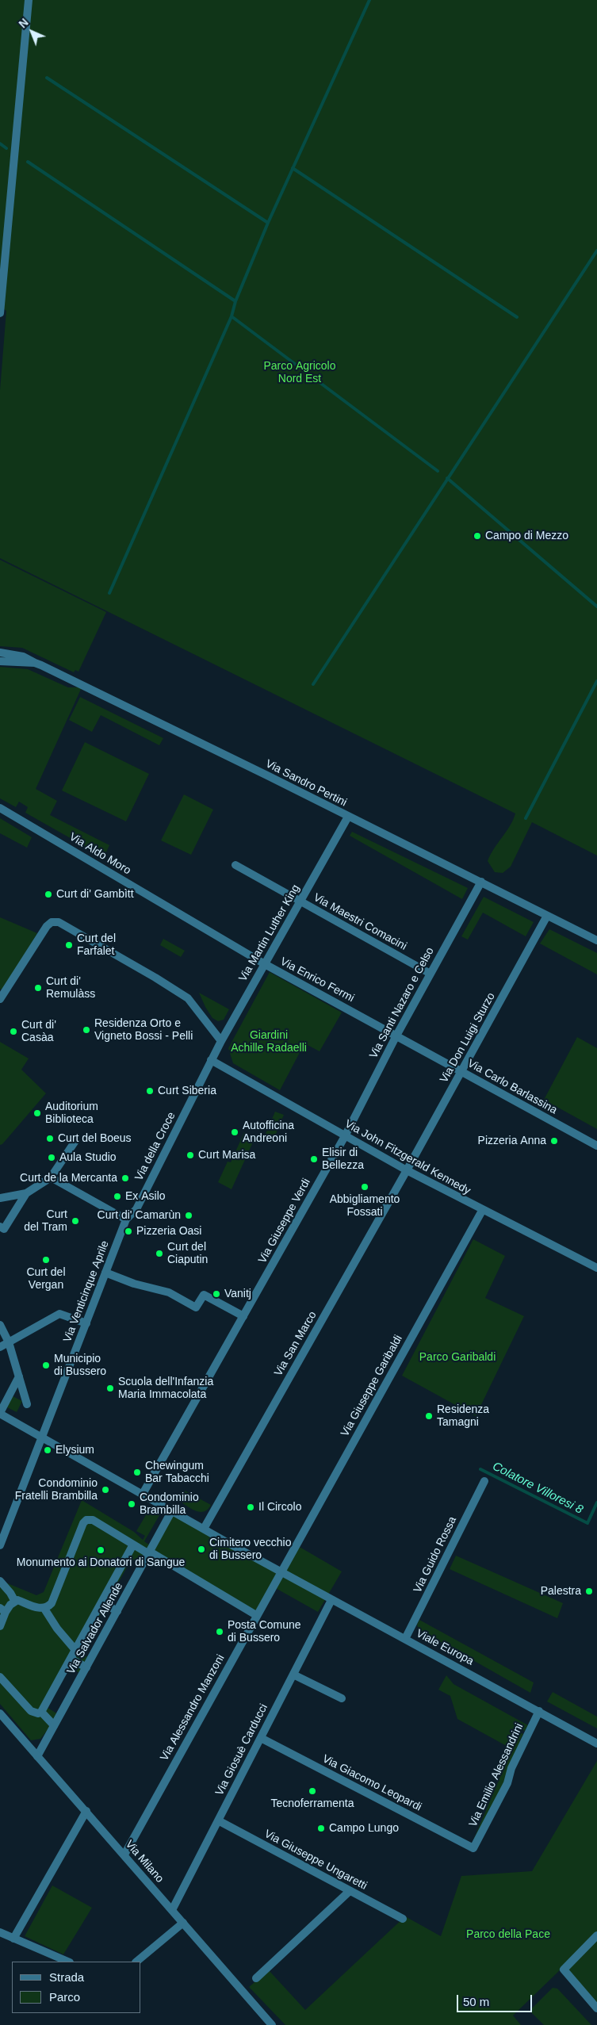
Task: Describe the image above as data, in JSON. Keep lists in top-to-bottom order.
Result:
{
  "streets": {
    "street": [
      "Via Sandro Pertini",
      "Via Aldo Moro",
      "Via Maestri Comacini",
      "Via Martin Luther King",
      "Via Enrico Fermi",
      "Via Santi Nazaro e Celso",
      "Via Don Luigi Sturzo",
      "Via Carlo Barlassina",
      "Via della Croce",
      "Via John Fitzgerald Kennedy",
      "Via Giuseppe Verdi",
      "Via Venticinque Aprile",
      "Via San Marco",
      "Via Giuseppe Garibaldi",
      "Via Guido Rossa",
      "Via Salvador Allende",
      "Viale Europa",
      "Via Alessandro Manzoni",
      "Via Giosuè Carducci",
      "Via Emilio Alessandrini",
      "Via Giacomo Leopardi",
      "Via Giuseppe Ungaretti",
      "Via Milano"
    ]
  },
  "crossings": [
    ["Via Sandro Pertini", "Via Martin Luther King"],
    ["Via Sandro Pertini", "Via Santi Nazaro e Celso"],
    ["Via Sandro Pertini", "Via Don Luigi Sturzo"],
    ["Via Aldo Moro", "Via Enrico Fermi"],
    ["Via Maestri Comacini", "Via Martin Luther King"],
    ["Via Maestri Comacini", "Via Santi Nazaro e Celso"],
    ["Via Martin Luther King", "Via Enrico Fermi"],
    ["Via Martin Luther King", "Via della Croce"],
    ["Via Martin Luther King", "Via John Fitzgerald Kennedy"],
    ["Via Enrico Fermi", "Via Santi Nazaro e Celso"],
    ["Via Enrico Fermi", "Via Carlo Barlassina"],
    ["Via Santi Nazaro e Celso", "Via Carlo Barlassina"],
    ["Via Santi Nazaro e Celso", "Via John Fitzgerald Kennedy"],
    ["Via Santi Nazaro e Celso", "Via Giuseppe Verdi"],
    ["Via Don Luigi Sturzo", "Via Carlo Barlassina"],
    ["Via Don Luigi Sturzo", "Via John Fitzgerald Kennedy"],
    ["Via Don Luigi Sturzo", "Via San Marco"],
    ["Via della Croce", "Via John Fitzgerald Kennedy"],
    ["Via della Croce", "Via Venticinque Aprile"],
    ["Via John Fitzgerald Kennedy", "Via Giuseppe Verdi"],
    ["Via John Fitzgerald Kennedy", "Via San Marco"],
    ["Via John Fitzgerald Kennedy", "Via Giuseppe Garibaldi"],
    ["Via Giuseppe Verdi", "Viale Europa"],
    ["Via Venticinque Aprile", "Viale Europa"],
    ["Via San Marco", "Viale Europa"],
    ["Via Giuseppe Garibaldi", "Viale Europa"],
    ["Via Giuseppe Garibaldi", "Via Alessandro Manzoni"],
    ["Via Guido Rossa", "Viale Europa"],
    ["Via Salvador Allende", "Viale Europa"],
    ["Via Salvador Allende", "Via Milano"],
    ["Viale Europa", "Via Alessandro Manzoni"],
    ["Viale Europa", "Via Giosuè Carducci"],
    ["Viale Europa", "Via Emilio Alessandrini"],
    ["Via Alessandro Manzoni", "Via Milano"],
    ["Via Giosuè Carducci", "Via Giacomo Leopardi"],
    ["Via Giosuè Carducci", "Via Giuseppe Ungaretti"],
    ["Via Giosuè Carducci", "Via Milano"],
    ["Via Emilio Alessandrini", "Via Giacomo Leopardi"]
  ],
  "water": ["Colatore Villoresi 8"],
  "parks": [
    "Parco Agricolo Nord Est",
    "Giardini Achille Radaelli",
    "Parco Garibaldi",
    "Parco della Pace"
  ],
  "places": [
    "Campo di Mezzo",
    "Curt di' Gambìtt",
    "Curt del Farfalet",
    "Curt di' Remulàss",
    "Residenza Orto e Vigneto Bossi - Pelli",
    "Curt di' Casàa",
    "Curt Siberia",
    "Auditorium Biblioteca",
    "Autofficina Andreoni",
    "Curt del Boeus",
    "Pizzeria Anna",
    "Curt Marisa",
    "Aula Studio",
    "Elisir di Bellezza",
    "Curt de la Mercanta",
    "Abbigliamento Fossati",
    "Ex Asilo",
    "Curt di' Camarùn",
    "Curt del Tram",
    "Pizzeria Oasi",
    "Curt del Ciaputin",
    "Curt del Vergan",
    "Vanitj",
    "Municipio di Bussero",
    "Scuola dell'Infanzia Maria Immacolata",
    "Residenza Tamagni",
    "Elysium",
    "Chewingum Bar Tabacchi",
    "Condominio Fratelli Brambilla",
    "Condominio Brambilla",
    "Il Circolo",
    "Cimitero vecchio di Bussero",
    "Monumento ai Donatori di Sangue",
    "Palestra",
    "Posta Comune di Bussero",
    "Tecnoferramenta",
    "Campo Lungo"
  ],
  "legend": ["Strada", "Parco"],
  "scale_bar": "50 m",
  "north": "top left"
}
